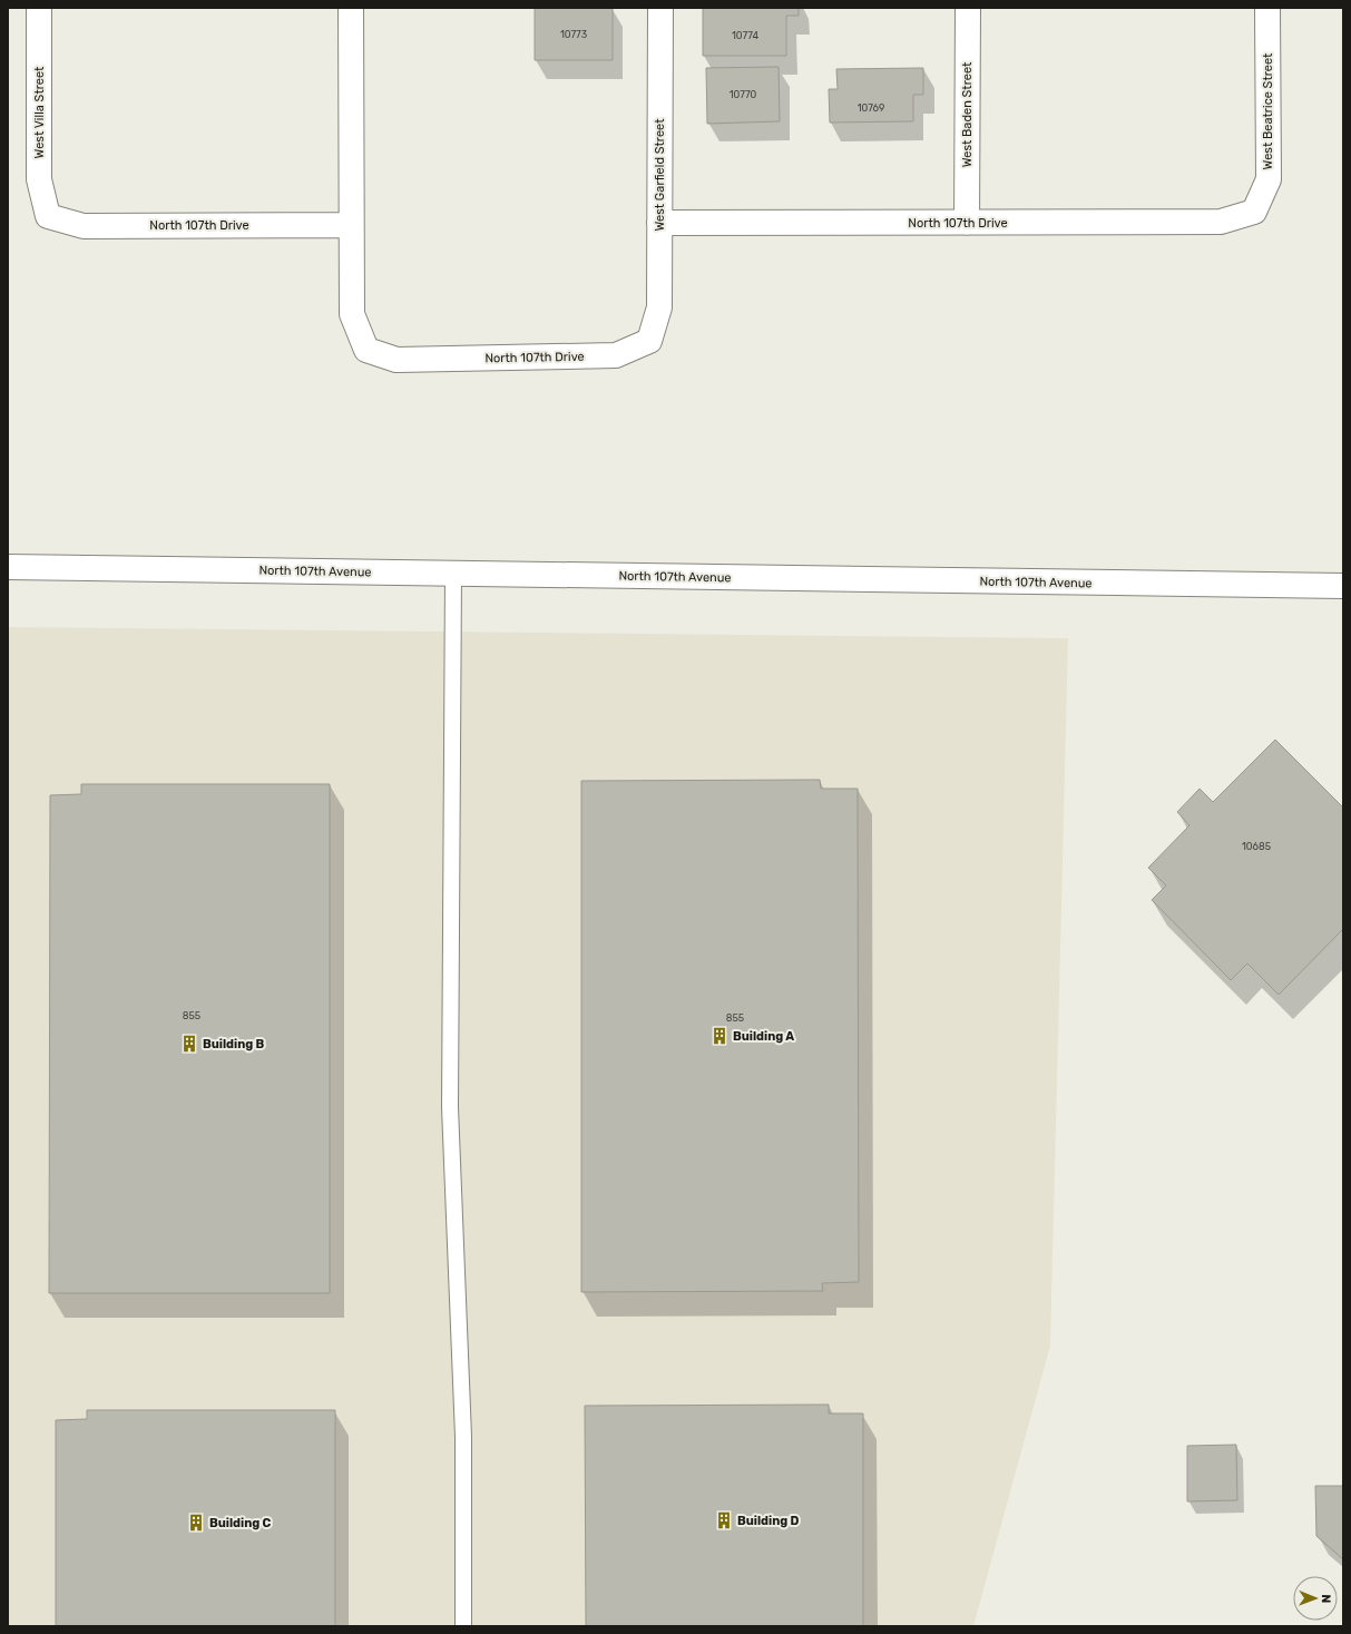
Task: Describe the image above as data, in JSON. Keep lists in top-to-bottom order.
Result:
{
  "streets": {
    "street": [
      "West Beatrice Street",
      "West Villa Street",
      "West Baden Street",
      "West Garfield Street",
      "North 107th Drive",
      "North 107th Avenue"
    ]
  },
  "crossings": [
    ["West Beatrice Street", "North 107th Drive"],
    ["West Villa Street", "North 107th Drive"],
    ["West Baden Street", "North 107th Drive"],
    ["West Garfield Street", "North 107th Drive"]
  ],
  "places": {
    "building": [
      "Building A",
      "Building B",
      "Building D",
      "Building C"
    ]
  },
  "house_numbers": [
    "10773",
    "10774",
    "10770",
    "10769",
    "10685",
    "855",
    "855"
  ],
  "north": "right"
}
